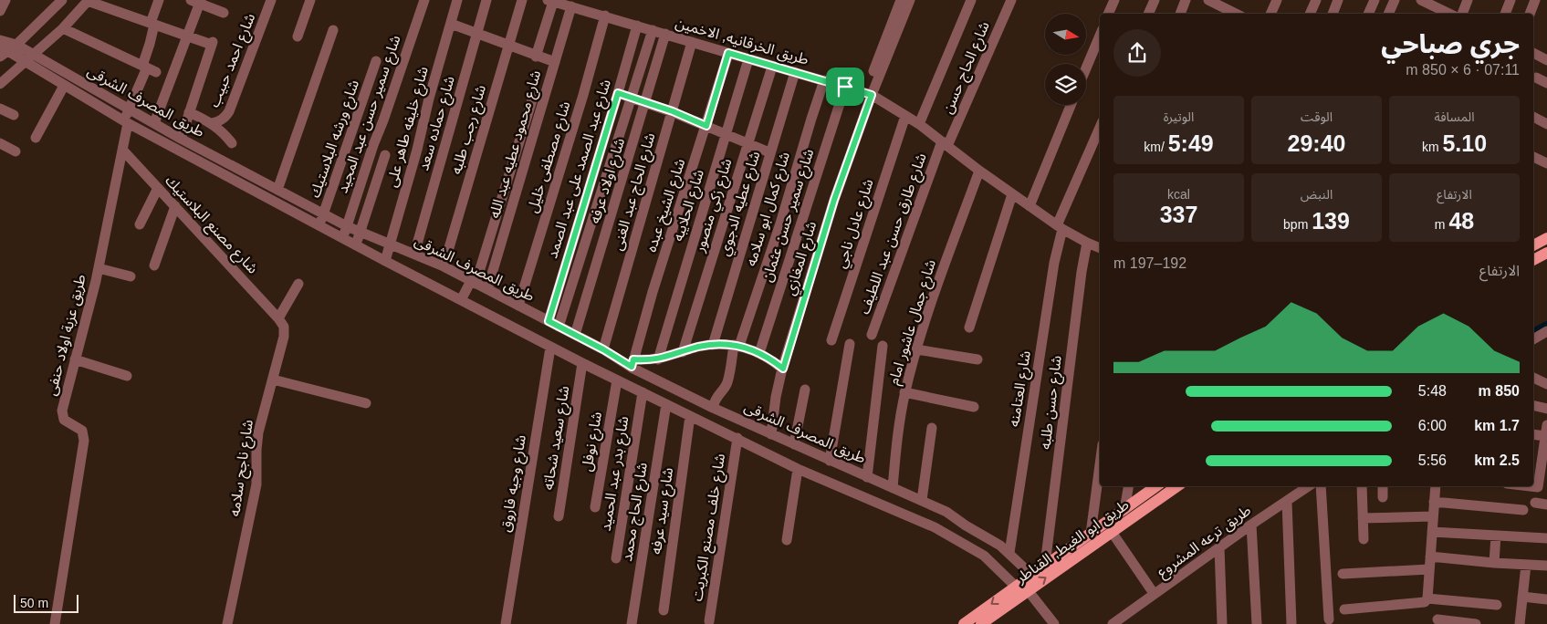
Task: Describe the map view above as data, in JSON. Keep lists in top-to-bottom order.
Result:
{
  "streets": {
    "main road": ["طريق ابو الغيط, القناطر"],
    "street": [
      "طريق الخرقانيه, الاخمين",
      "شارع احمد حبيب",
      "شارع الحاج حسن",
      "طريق المصرف الشرقى",
      "شارع سمير حسن عبد المجيد",
      "شارع حماده سعد",
      "شارع خليفه طاهر على",
      "شارع رجب طلبه",
      "شارع ورشه البلاستيك",
      "شارع محمود عطيه عبد الله",
      "شارع مصطفى خليل",
      "شارع عبد الصمد على عبد الصمد",
      "شارع اولاد عرفه",
      "شارع الحاج عبد الغنى",
      "شارع عطيه الدجوي",
      "شارع الشيخ عبده",
      "شارع الحلايبه",
      "شارع زكي منصور",
      "شارع كمال ابو سلامه",
      "شارع سمير حسن عثمان",
      "شارع عادل ناجي",
      "شارع مصنع البلاستيك",
      "شارع طارق حسن عبد اللطيف",
      "شارع المغازي",
      "شارع جمال عاشور امام",
      "طريق عزبة اولاد حنفى",
      "شارع العتامنه",
      "شارع حسن طلبه",
      "شارع سعيد شحاته",
      "شارع نوفل",
      "شارع ناجح سلامه",
      "شارع بدر عبد الحميد",
      "شارع وجيه فاروق",
      "شارع سيد عرفه",
      "شارع الحاج محمد",
      "شارع خلف مصنع الكبريت",
      "طريق ترعه المشروع"
    ]
  },
  "crossings": [
    ["طريق الخرقانيه, الاخمين", "شارع الحاج حسن"],
    ["طريق الخرقانيه, الاخمين", "شارع محمود عطيه عبد الله"],
    ["طريق الخرقانيه, الاخمين", "شارع مصطفى خليل"],
    ["طريق الخرقانيه, الاخمين", "شارع عبد الصمد على عبد الصمد"],
    ["طريق الخرقانيه, الاخمين", "شارع اولاد عرفه"],
    ["طريق الخرقانيه, الاخمين", "شارع الحاج عبد الغنى"],
    ["طريق الخرقانيه, الاخمين", "شارع عطيه الدجوي"],
    ["طريق الخرقانيه, الاخمين", "شارع الشيخ عبده"],
    ["طريق الخرقانيه, الاخمين", "شارع الحلايبه"],
    ["طريق الخرقانيه, الاخمين", "شارع زكي منصور"],
    ["طريق الخرقانيه, الاخمين", "شارع كمال ابو سلامه"],
    ["طريق الخرقانيه, الاخمين", "شارع سمير حسن عثمان"],
    ["طريق الخرقانيه, الاخمين", "شارع عادل ناجي"],
    ["طريق الخرقانيه, الاخمين", "شارع طارق حسن عبد اللطيف"],
    ["طريق الخرقانيه, الاخمين", "شارع المغازي"],
    ["طريق الخرقانيه, الاخمين", "شارع جمال عاشور امام"],
    ["طريق الخرقانيه, الاخمين", "شارع العتامنه"],
    ["طريق الخرقانيه, الاخمين", "شارع حسن طلبه"],
    ["شارع الحاج حسن", "شارع طارق حسن عبد اللطيف"],
    ["طريق المصرف الشرقى", "شارع سمير حسن عبد المجيد"],
    ["طريق المصرف الشرقى", "شارع حماده سعد"],
    ["طريق المصرف الشرقى", "شارع خليفه طاهر على"],
    ["طريق المصرف الشرقى", "شارع رجب طلبه"],
    ["طريق المصرف الشرقى", "شارع ورشه البلاستيك"],
    ["طريق المصرف الشرقى", "شارع محمود عطيه عبد الله"],
    ["طريق المصرف الشرقى", "شارع مصطفى خليل"],
    ["طريق المصرف الشرقى", "شارع عبد الصمد على عبد الصمد"],
    ["طريق المصرف الشرقى", "شارع اولاد عرفه"],
    ["طريق المصرف الشرقى", "شارع الحاج عبد الغنى"],
    ["طريق المصرف الشرقى", "شارع الشيخ عبده"],
    ["طريق المصرف الشرقى", "شارع كمال ابو سلامه"],
    ["طريق المصرف الشرقى", "شارع المغازي"],
    ["طريق المصرف الشرقى", "شارع جمال عاشور امام"],
    ["طريق المصرف الشرقى", "طريق عزبة اولاد حنفى"],
    ["طريق المصرف الشرقى", "شارع العتامنه"],
    ["طريق المصرف الشرقى", "شارع سعيد شحاته"],
    ["طريق المصرف الشرقى", "شارع نوفل"],
    ["طريق المصرف الشرقى", "شارع بدر عبد الحميد"],
    ["طريق المصرف الشرقى", "شارع وجيه فاروق"],
    ["طريق المصرف الشرقى", "شارع سيد عرفه"],
    ["طريق المصرف الشرقى", "شارع الحاج محمد"],
    ["طريق المصرف الشرقى", "شارع خلف مصنع الكبريت"],
    ["طريق المصرف الشرقى", "طريق ابو الغيط, القناطر"],
    ["شارع مصنع البلاستيك", "طريق عزبة اولاد حنفى"],
    ["شارع مصنع البلاستيك", "شارع ناجح سلامه"],
    ["شارع حسن طلبه", "طريق ابو الغيط, القناطر"]
  ],
  "scale_bar": "50 m",
  "north": "right",
  "page": {
    "heading": ["جري صباحي", "07:11 · 6 × 850 m"],
    "stats": [
      ["المسافة", "5.10 km"],
      ["الوقت", "29:40"],
      ["الوتيرة", "5:49 /km"],
      ["الارتفاع", "48 m"],
      ["النبض", "139 bpm"],
      ["kcal", "337"]
    ],
    "chart": ["الارتفاع", "192–197 m"],
    "list": [
      {
        "name": "850 m",
        "note": "5:48"
      },
      {
        "name": "1.7 km",
        "note": "6:00"
      },
      {
        "name": "2.5 km",
        "note": "5:56"
      }
    ],
    "scale": "50 m"
  }
}
